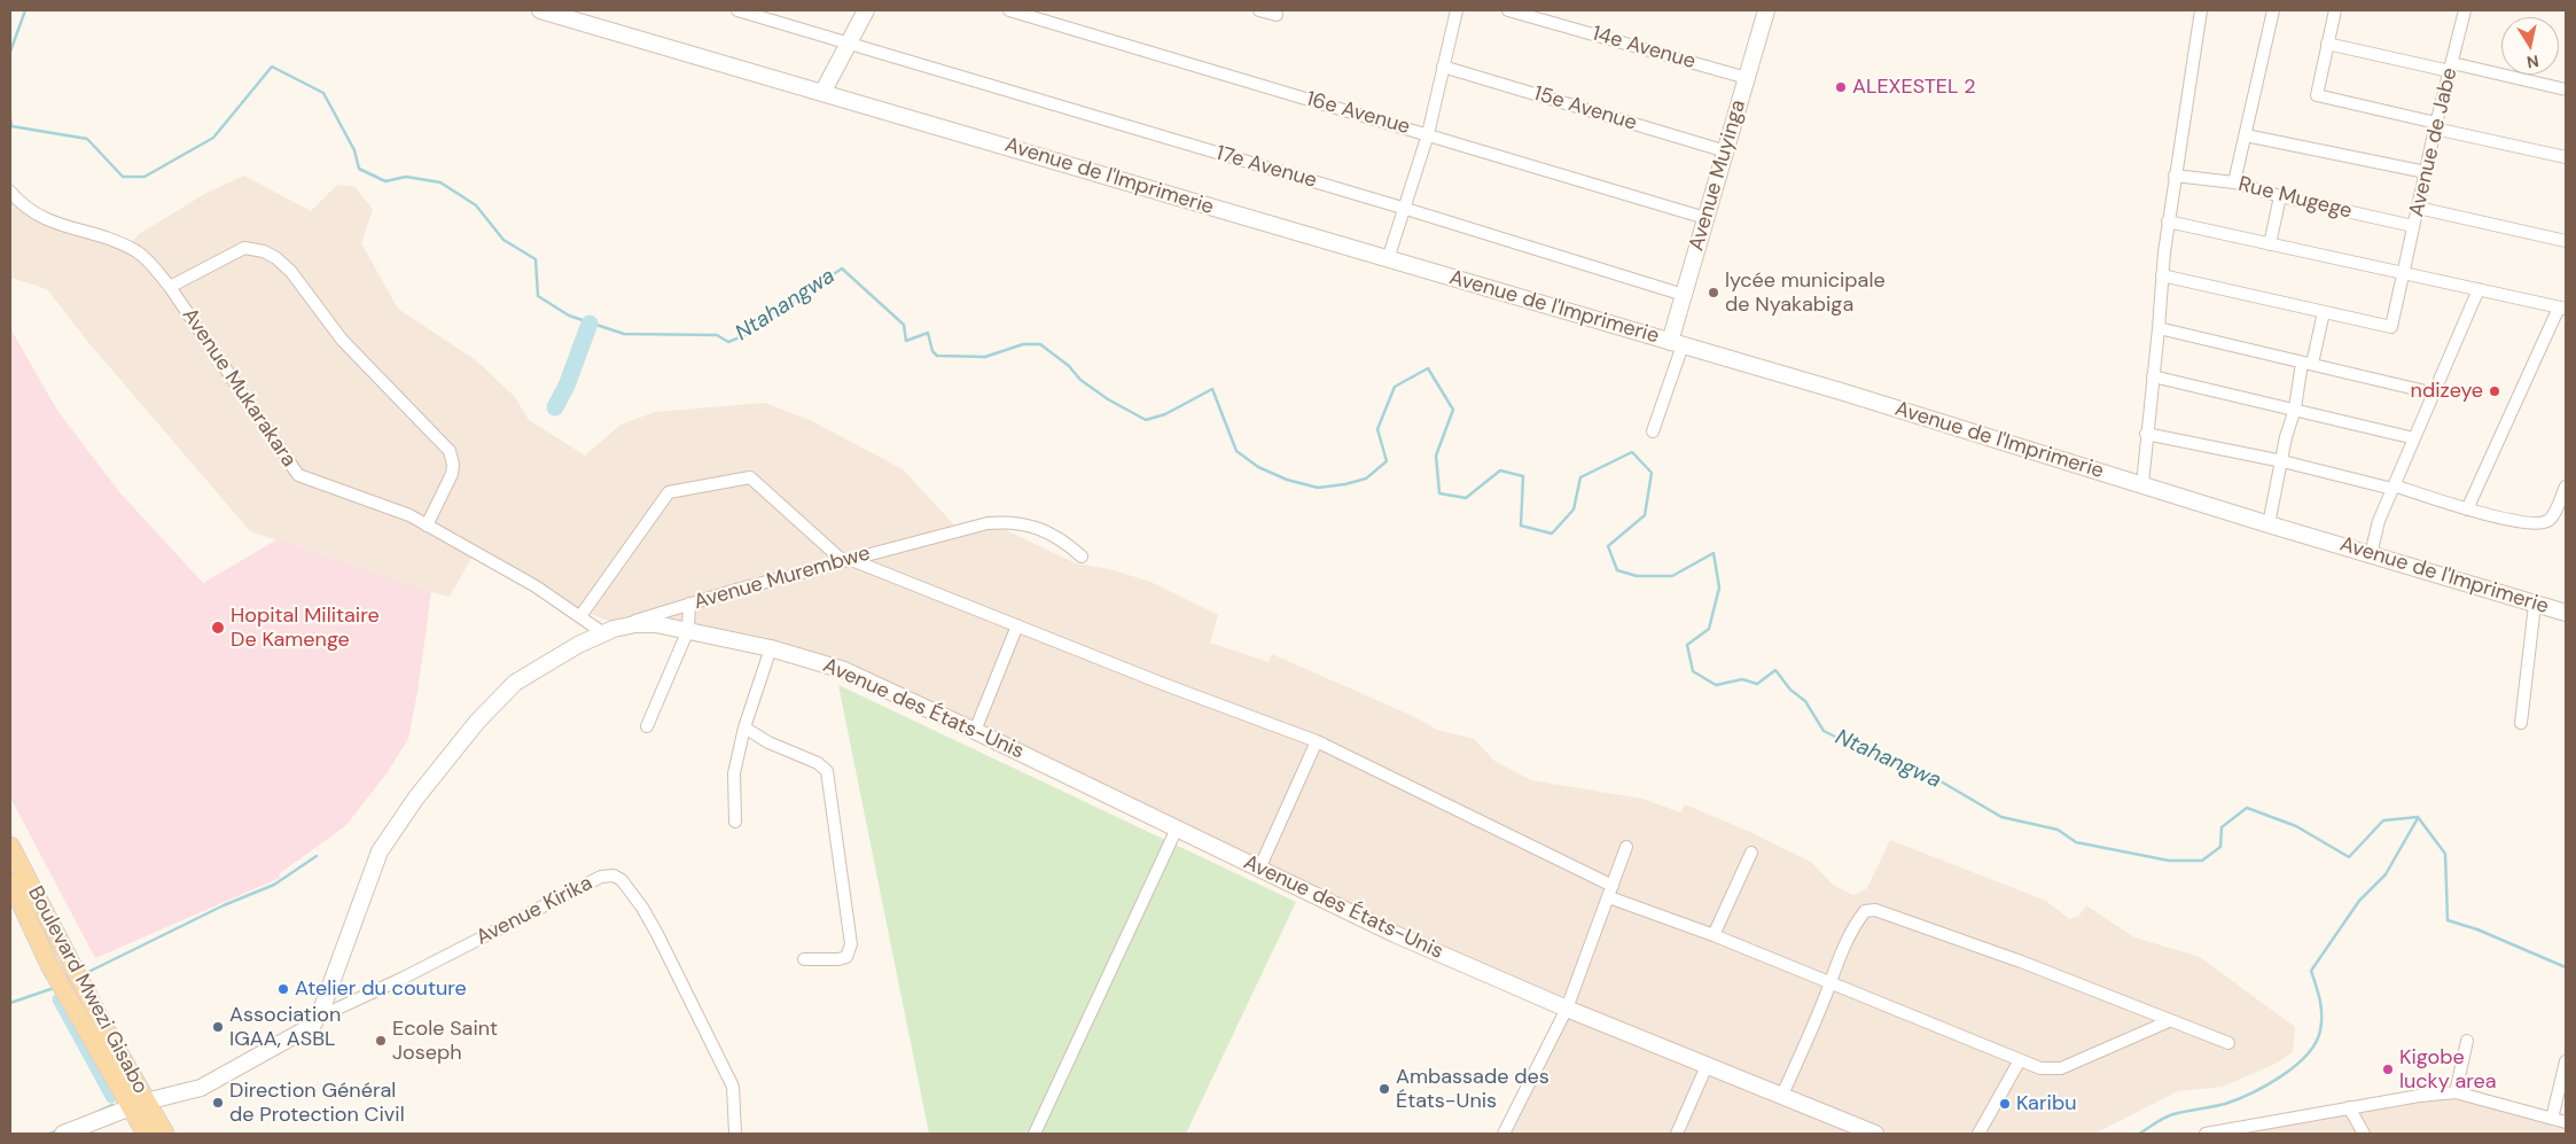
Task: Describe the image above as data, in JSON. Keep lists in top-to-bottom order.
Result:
{
  "streets": {
    "main road": ["Boulevard Mwezi Gisabo"],
    "street": [
      "14e Avenue",
      "15e Avenue",
      "16e Avenue",
      "Avenue de Jabe",
      "17e Avenue",
      "Avenue Muyinga",
      "Avenue de l'Imprimerie",
      "Rue Mugege",
      "Avenue Mukarakara",
      "Avenue Murembwe",
      "Avenue des États-Unis",
      "Avenue Kirika"
    ]
  },
  "crossings": [
    ["14e Avenue", "Avenue Muyinga"],
    ["15e Avenue", "Avenue Muyinga"],
    ["16e Avenue", "Avenue Muyinga"],
    ["Avenue de Jabe", "Rue Mugege"],
    ["17e Avenue", "Avenue Muyinga"],
    ["Avenue Muyinga", "Avenue de l'Imprimerie"],
    ["Avenue Mukarakara", "Avenue des États-Unis"],
    ["Avenue Murembwe", "Avenue des États-Unis"],
    ["Avenue des États-Unis", "Avenue Kirika"]
  ],
  "water": ["Ntahangwa"],
  "places": [
    "ALEXESTEL 2",
    "lycée municipale de Nyakabiga",
    "ndizeye",
    "Hopital Militaire De Kamenge",
    "Atelier du couture",
    "Association IGAA, ASBL",
    "Ecole Saint Joseph",
    "Kigobe lucky area",
    "Ambassade des États-Unis",
    "Direction Général de Protection Civil",
    "Karibu"
  ],
  "north": "bottom"
}
